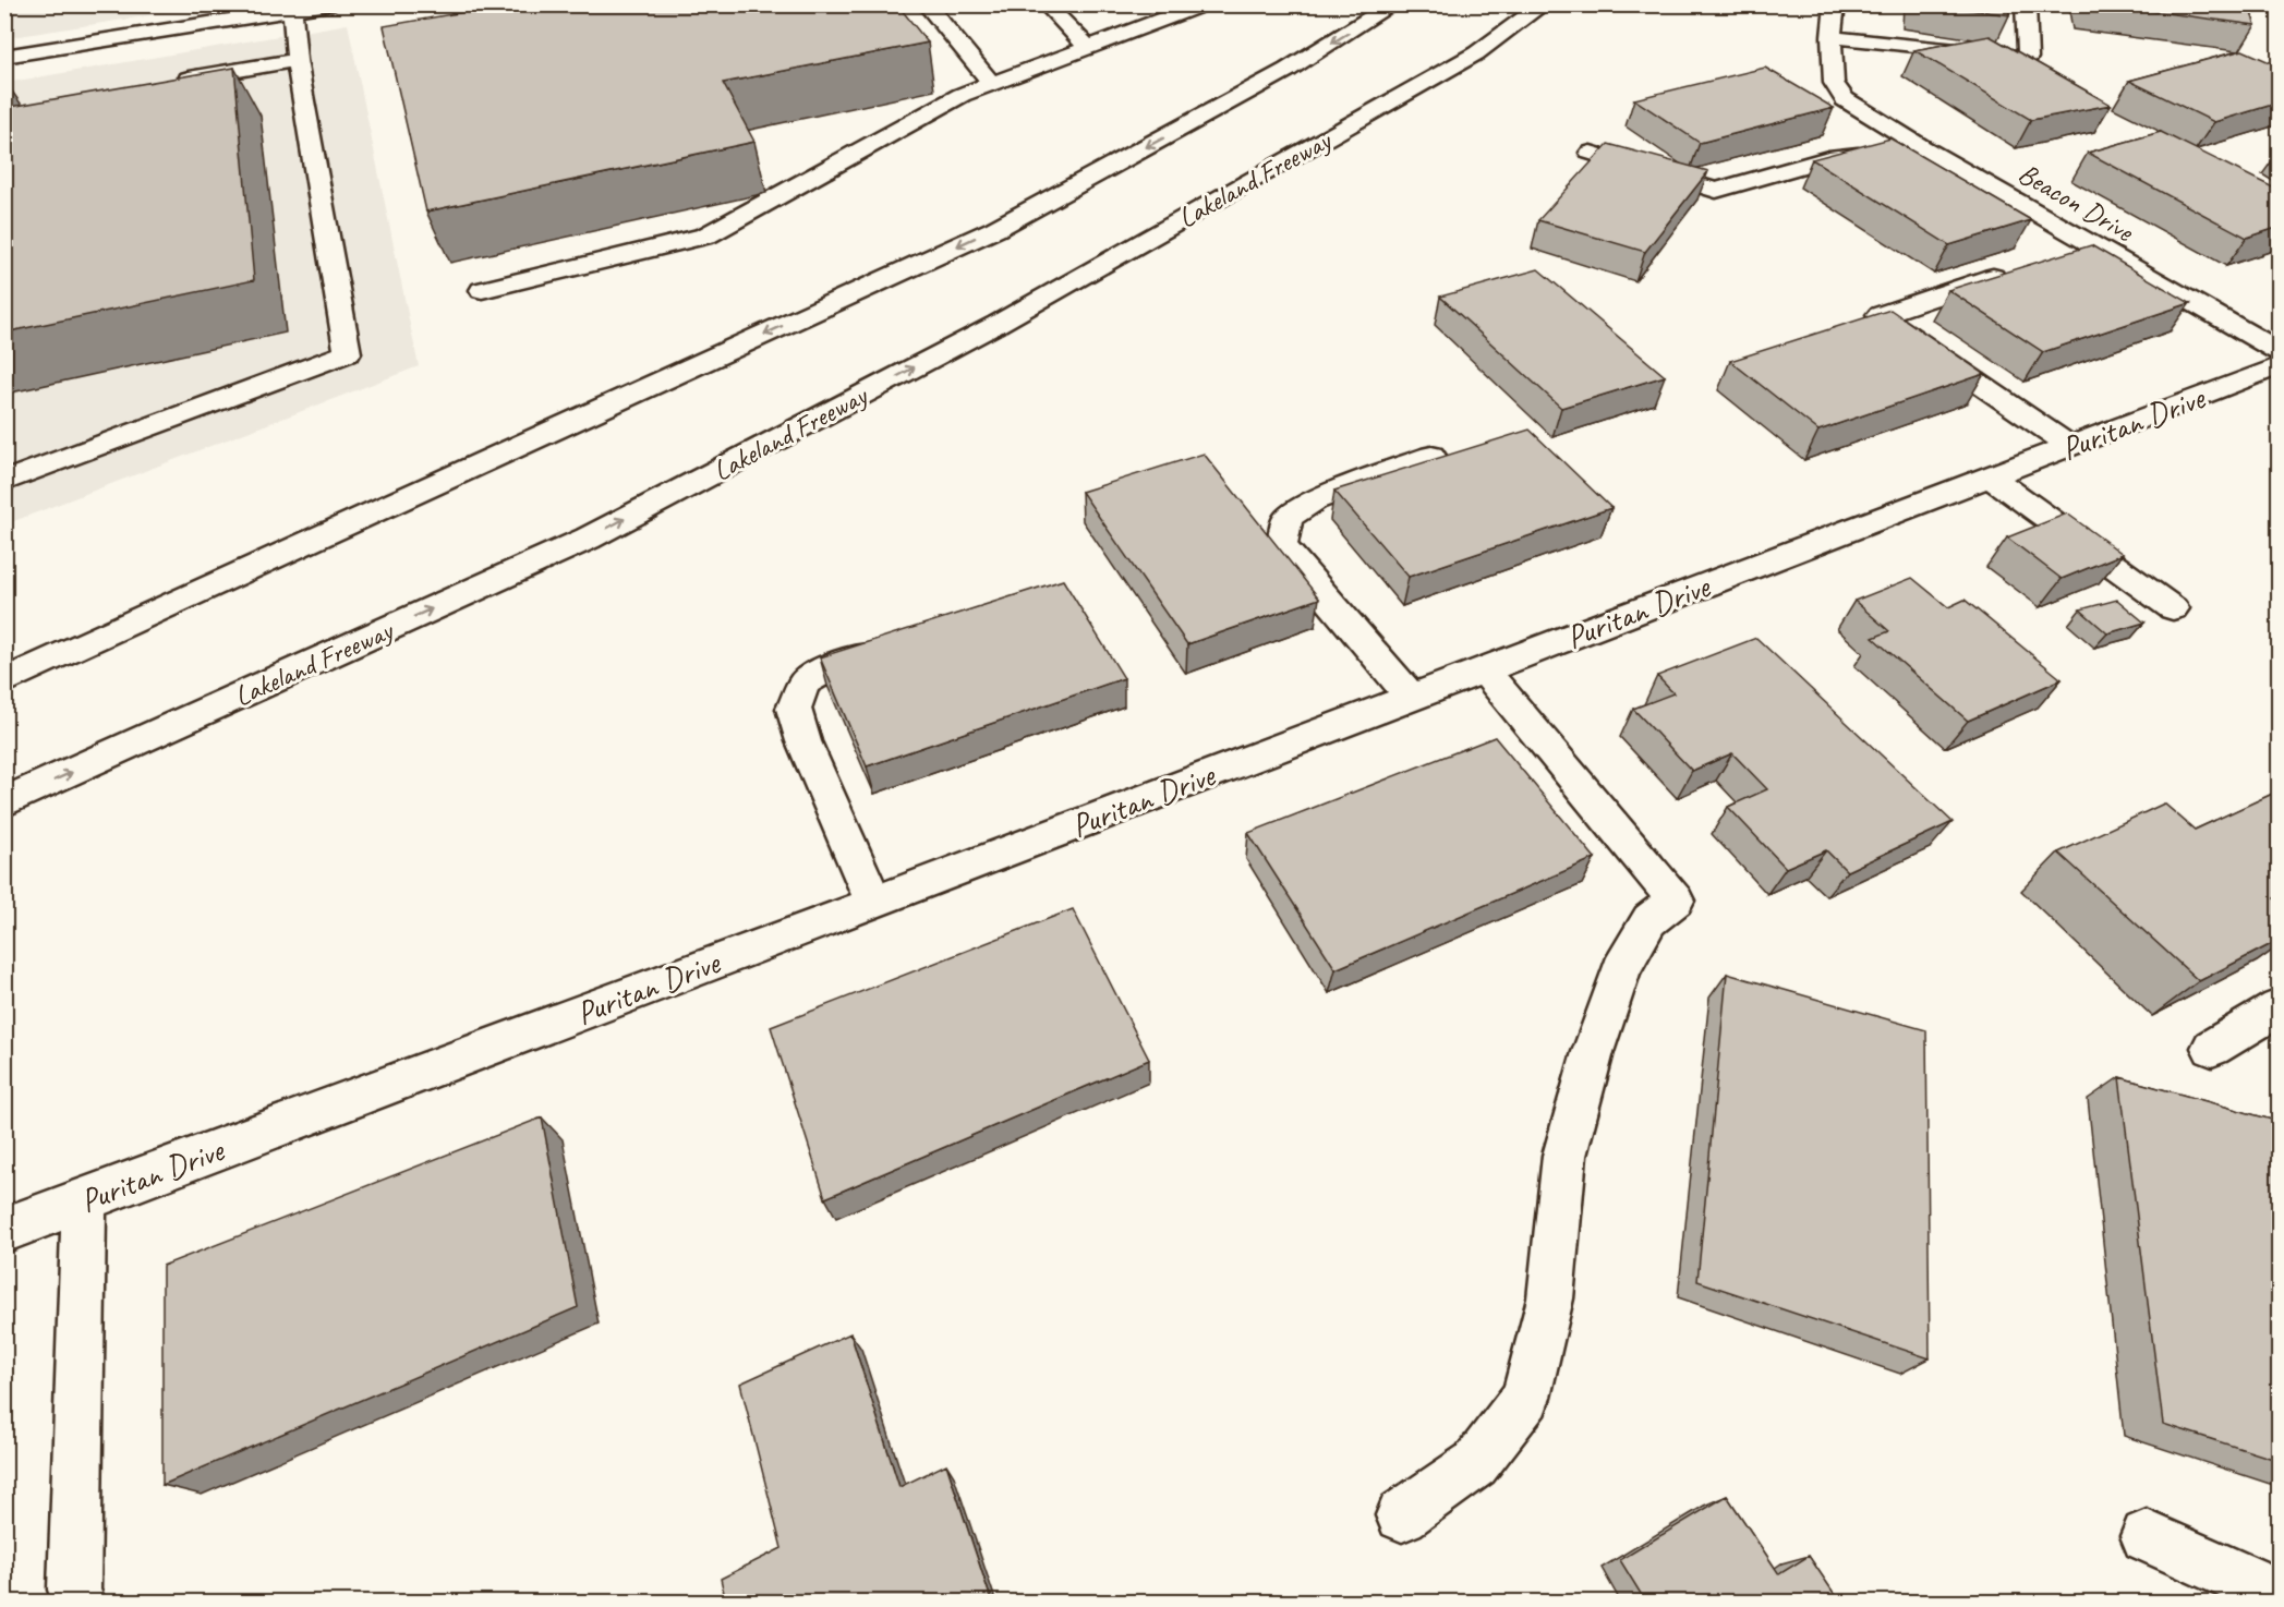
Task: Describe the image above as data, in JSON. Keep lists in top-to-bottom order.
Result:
{
  "streets": {
    "main road": ["Lakeland Freeway", "Beacon Drive", "Puritan Drive"]
  }
}
